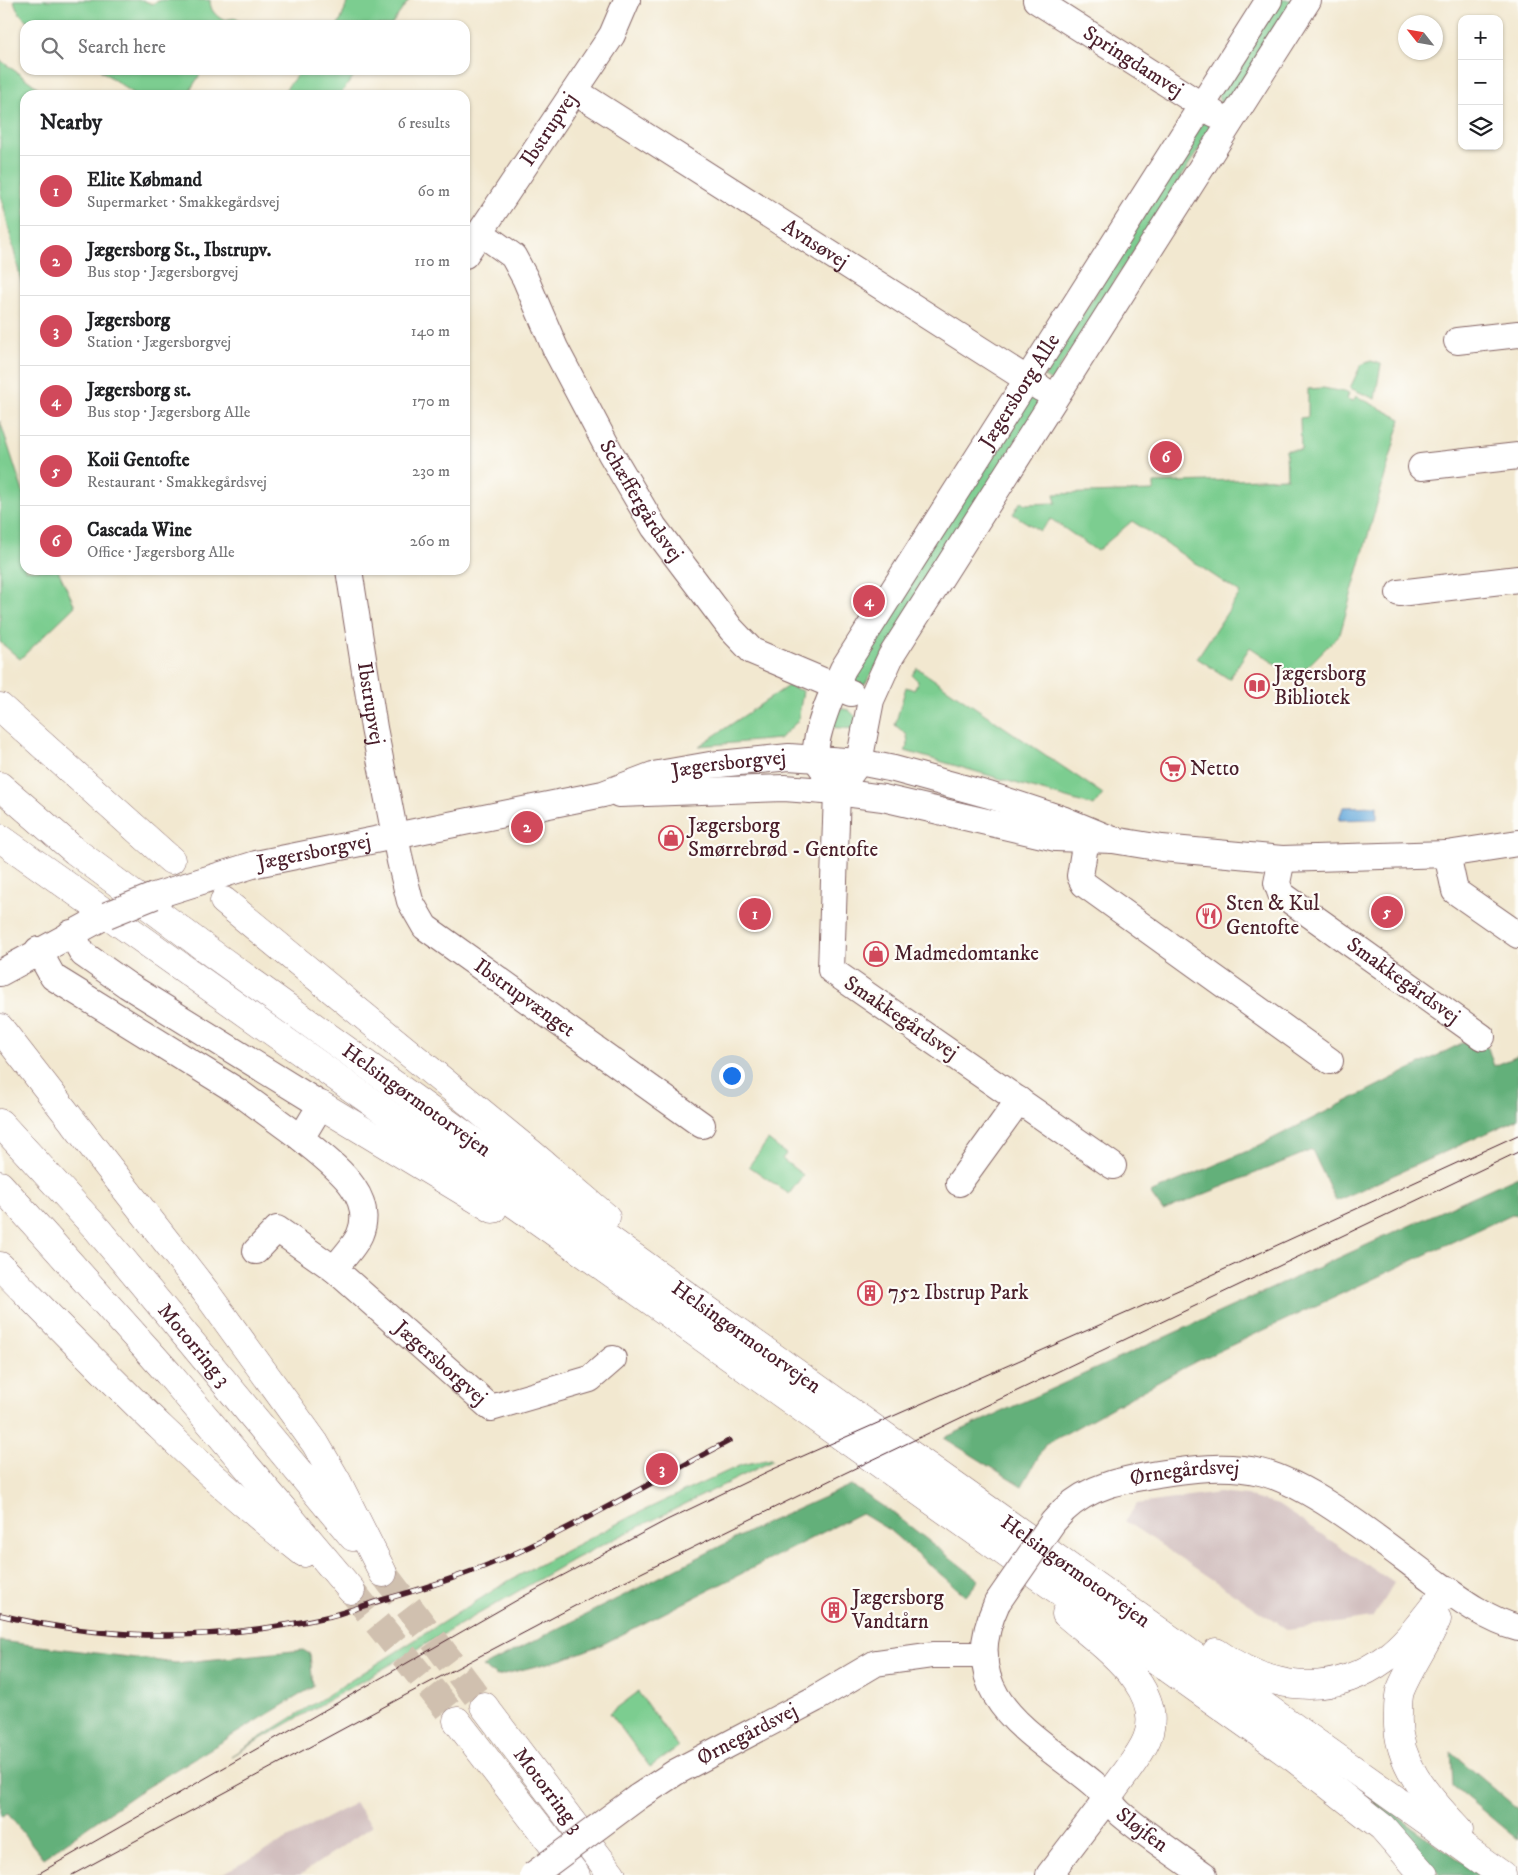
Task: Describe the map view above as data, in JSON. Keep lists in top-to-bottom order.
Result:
{
  "streets": {
    "highway": ["Helsingørmotorvejen", "Motorring 3"],
    "street": [
      "Springdamvej",
      "Ibstrupvej",
      "Avnsøvej",
      "Jægersborg Alle",
      "Schæffergårdsvej",
      "Jægersborgvej",
      "Smakkegårdsvej",
      "Ibstrupvænget",
      "Ørnegårdsvej",
      "Sløjfen"
    ]
  },
  "crossings": [
    ["Springdamvej", "Jægersborg Alle"],
    ["Ibstrupvej", "Avnsøvej"],
    ["Ibstrupvej", "Schæffergårdsvej"],
    ["Ibstrupvej", "Jægersborgvej"],
    ["Ibstrupvej", "Ibstrupvænget"],
    ["Avnsøvej", "Jægersborg Alle"],
    ["Jægersborg Alle", "Schæffergårdsvej"],
    ["Jægersborg Alle", "Jægersborgvej"],
    ["Jægersborgvej", "Smakkegårdsvej"],
    ["Jægersborgvej", "Ibstrupvænget"],
    ["Ørnegårdsvej", "Sløjfen"]
  ],
  "places": {
    "library": ["Jægersborg Bibliotek"],
    "supermarket": ["Netto"],
    "shop": ["Jægersborg Smørrebrød - Gentofte", "Madmedomtanke"],
    "restaurant": ["Sten & Kul Gentofte"],
    "building": ["752 Ibstrup Park", "Jægersborg Vandtårn"]
  },
  "north": "top left",
  "page": {
    "map_buttons": ["+", "−"],
    "search": "Search here",
    "heading": ["Nearby", "6 results"],
    "list": [
      {
        "mark": "1",
        "name": "Elite Købmand",
        "note": "Supermarket · Smakkegårdsvej",
        "value": "60 m"
      },
      {
        "mark": "2",
        "name": "Jægersborg St., Ibstrupv.",
        "note": "Bus stop · Jægersborgvej",
        "value": "110 m"
      },
      {
        "mark": "3",
        "name": "Jægersborg",
        "note": "Station · Jægersborgvej",
        "value": "140 m"
      },
      {
        "mark": "4",
        "name": "Jægersborg st.",
        "note": "Bus stop · Jægersborg Alle",
        "value": "170 m"
      },
      {
        "mark": "5",
        "name": "Koii Gentofte",
        "note": "Restaurant · Smakkegårdsvej",
        "value": "230 m"
      },
      {
        "mark": "6",
        "name": "Cascada Wine",
        "note": "Office · Jægersborg Alle",
        "value": "260 m"
      }
    ],
    "pins": [
      "6",
      "4",
      "2",
      "5",
      "1",
      "3"
    ]
  }
}
